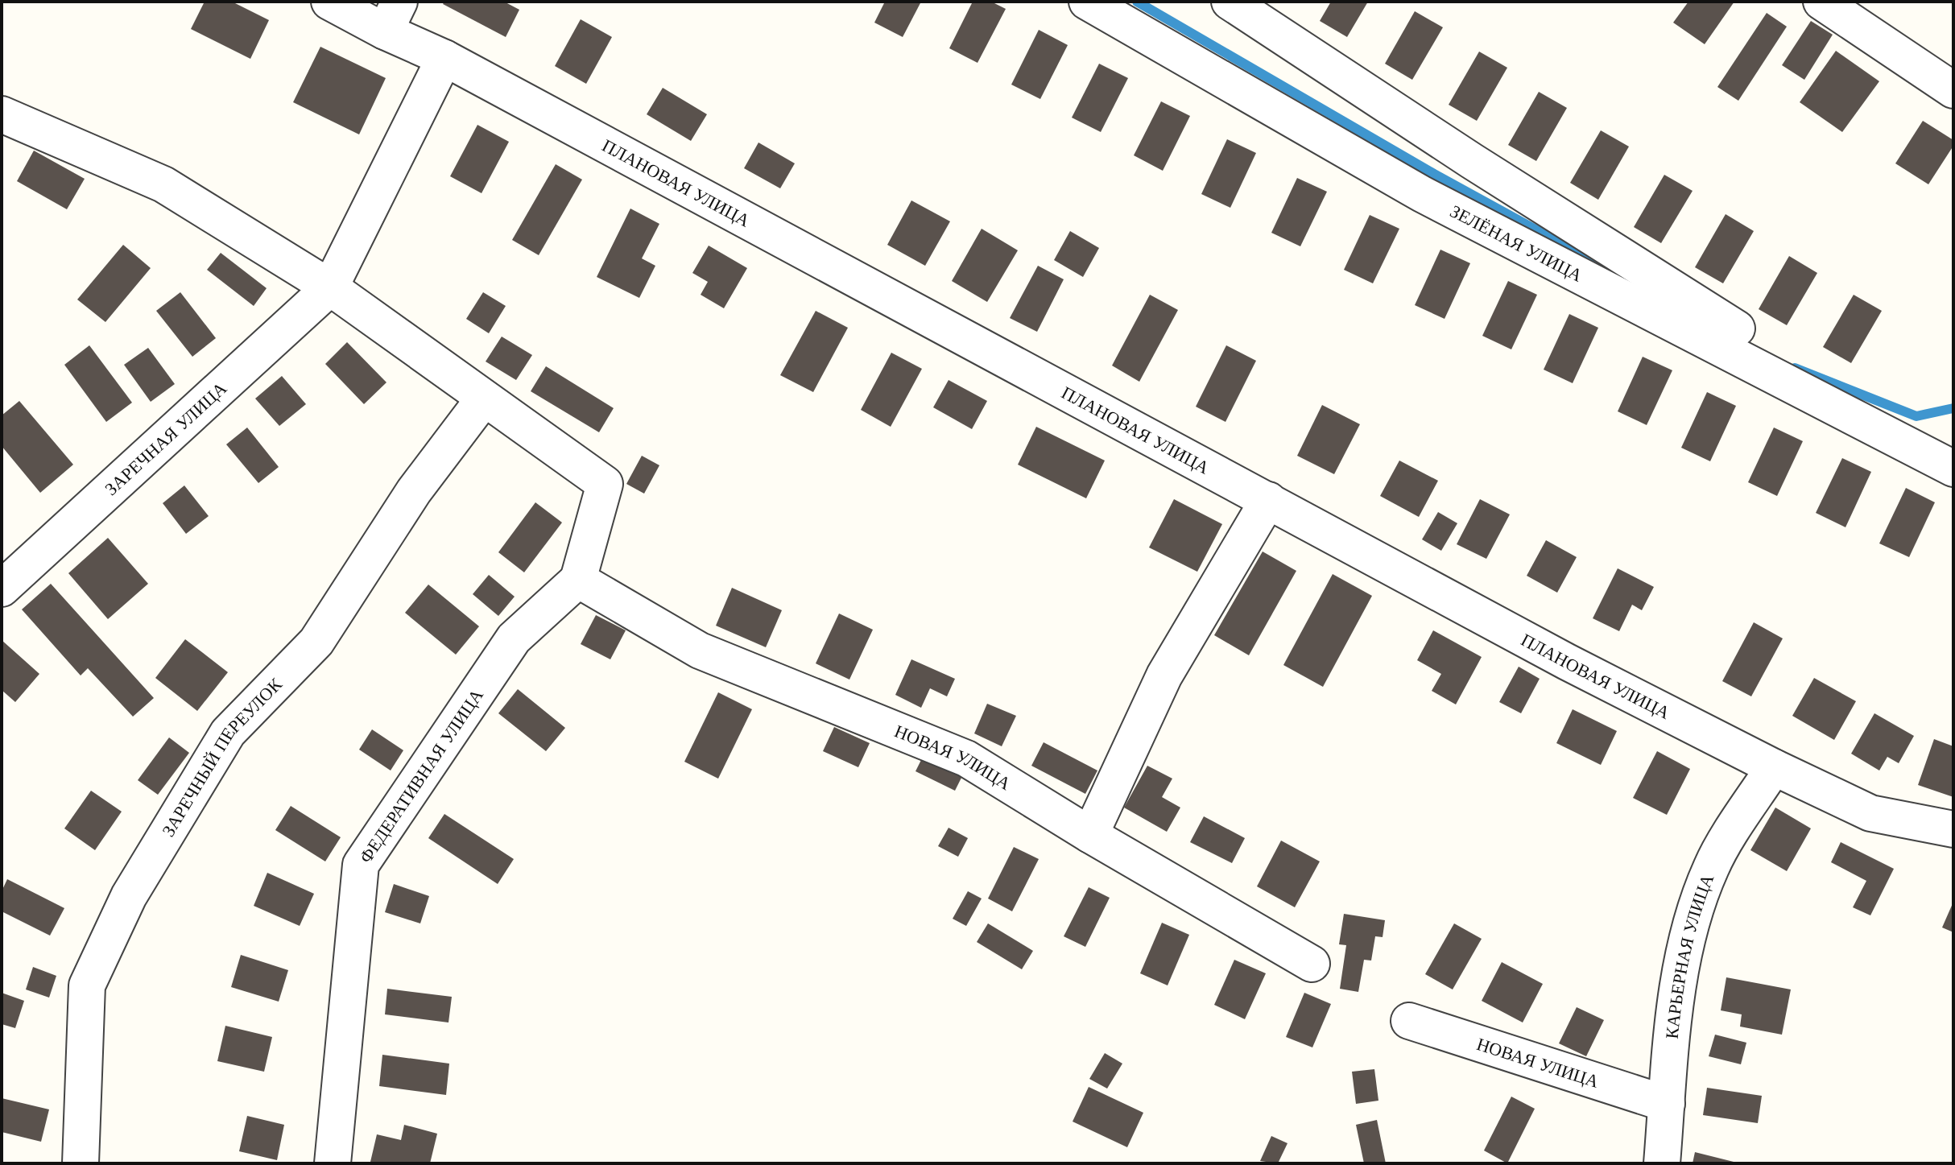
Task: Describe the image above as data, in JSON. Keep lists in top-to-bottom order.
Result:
{
  "streets": {
    "street": [
      "ПЛАНОВАЯ УЛИЦА",
      "ЗЕЛЁНАЯ УЛИЦА",
      "ЗАРЕЧНАЯ УЛИЦА",
      "ЗАРЕЧНЫЙ ПЕРЕУЛОК",
      "НОВАЯ УЛИЦА",
      "ФЕДЕРАТИВНАЯ УЛИЦА",
      "КАРЬЕРНАЯ УЛИЦА"
    ]
  },
  "crossings": [
    ["ПЛАНОВАЯ УЛИЦА", "ЗАРЕЧНАЯ УЛИЦА"],
    ["ПЛАНОВАЯ УЛИЦА", "КАРЬЕРНАЯ УЛИЦА"],
    ["НОВАЯ УЛИЦА", "ФЕДЕРАТИВНАЯ УЛИЦА"],
    ["НОВАЯ УЛИЦА", "КАРЬЕРНАЯ УЛИЦА"]
  ]
}
